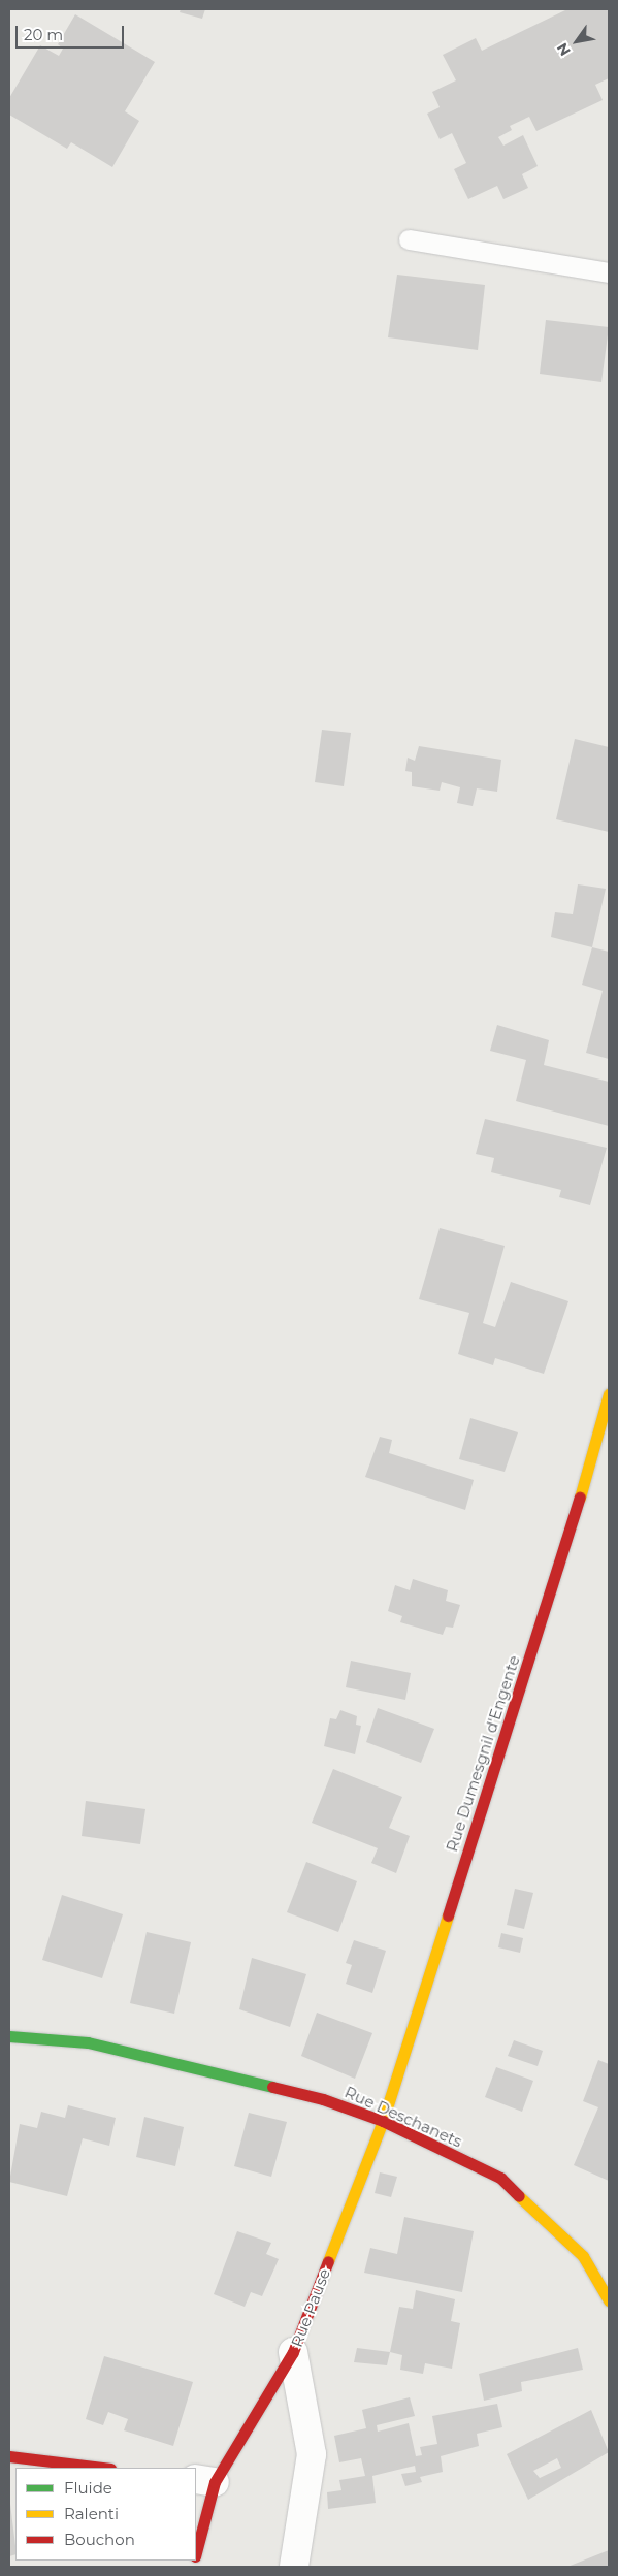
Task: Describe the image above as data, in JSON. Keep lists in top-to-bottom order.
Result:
{
  "streets": {
    "street": ["Rue Dumesgnil d'Engente", "Rue Deschanets", "Rue Pause"]
  },
  "crossings": [
    ["Rue Dumesgnil d'Engente", "Rue Deschanets"],
    ["Rue Dumesgnil d'Engente", "Rue Pause"],
    ["Rue Deschanets", "Rue Pause"]
  ],
  "legend": ["Fluide", "Ralenti", "Bouchon"],
  "scale_bar": "20 m",
  "north": "bottom left"
}
